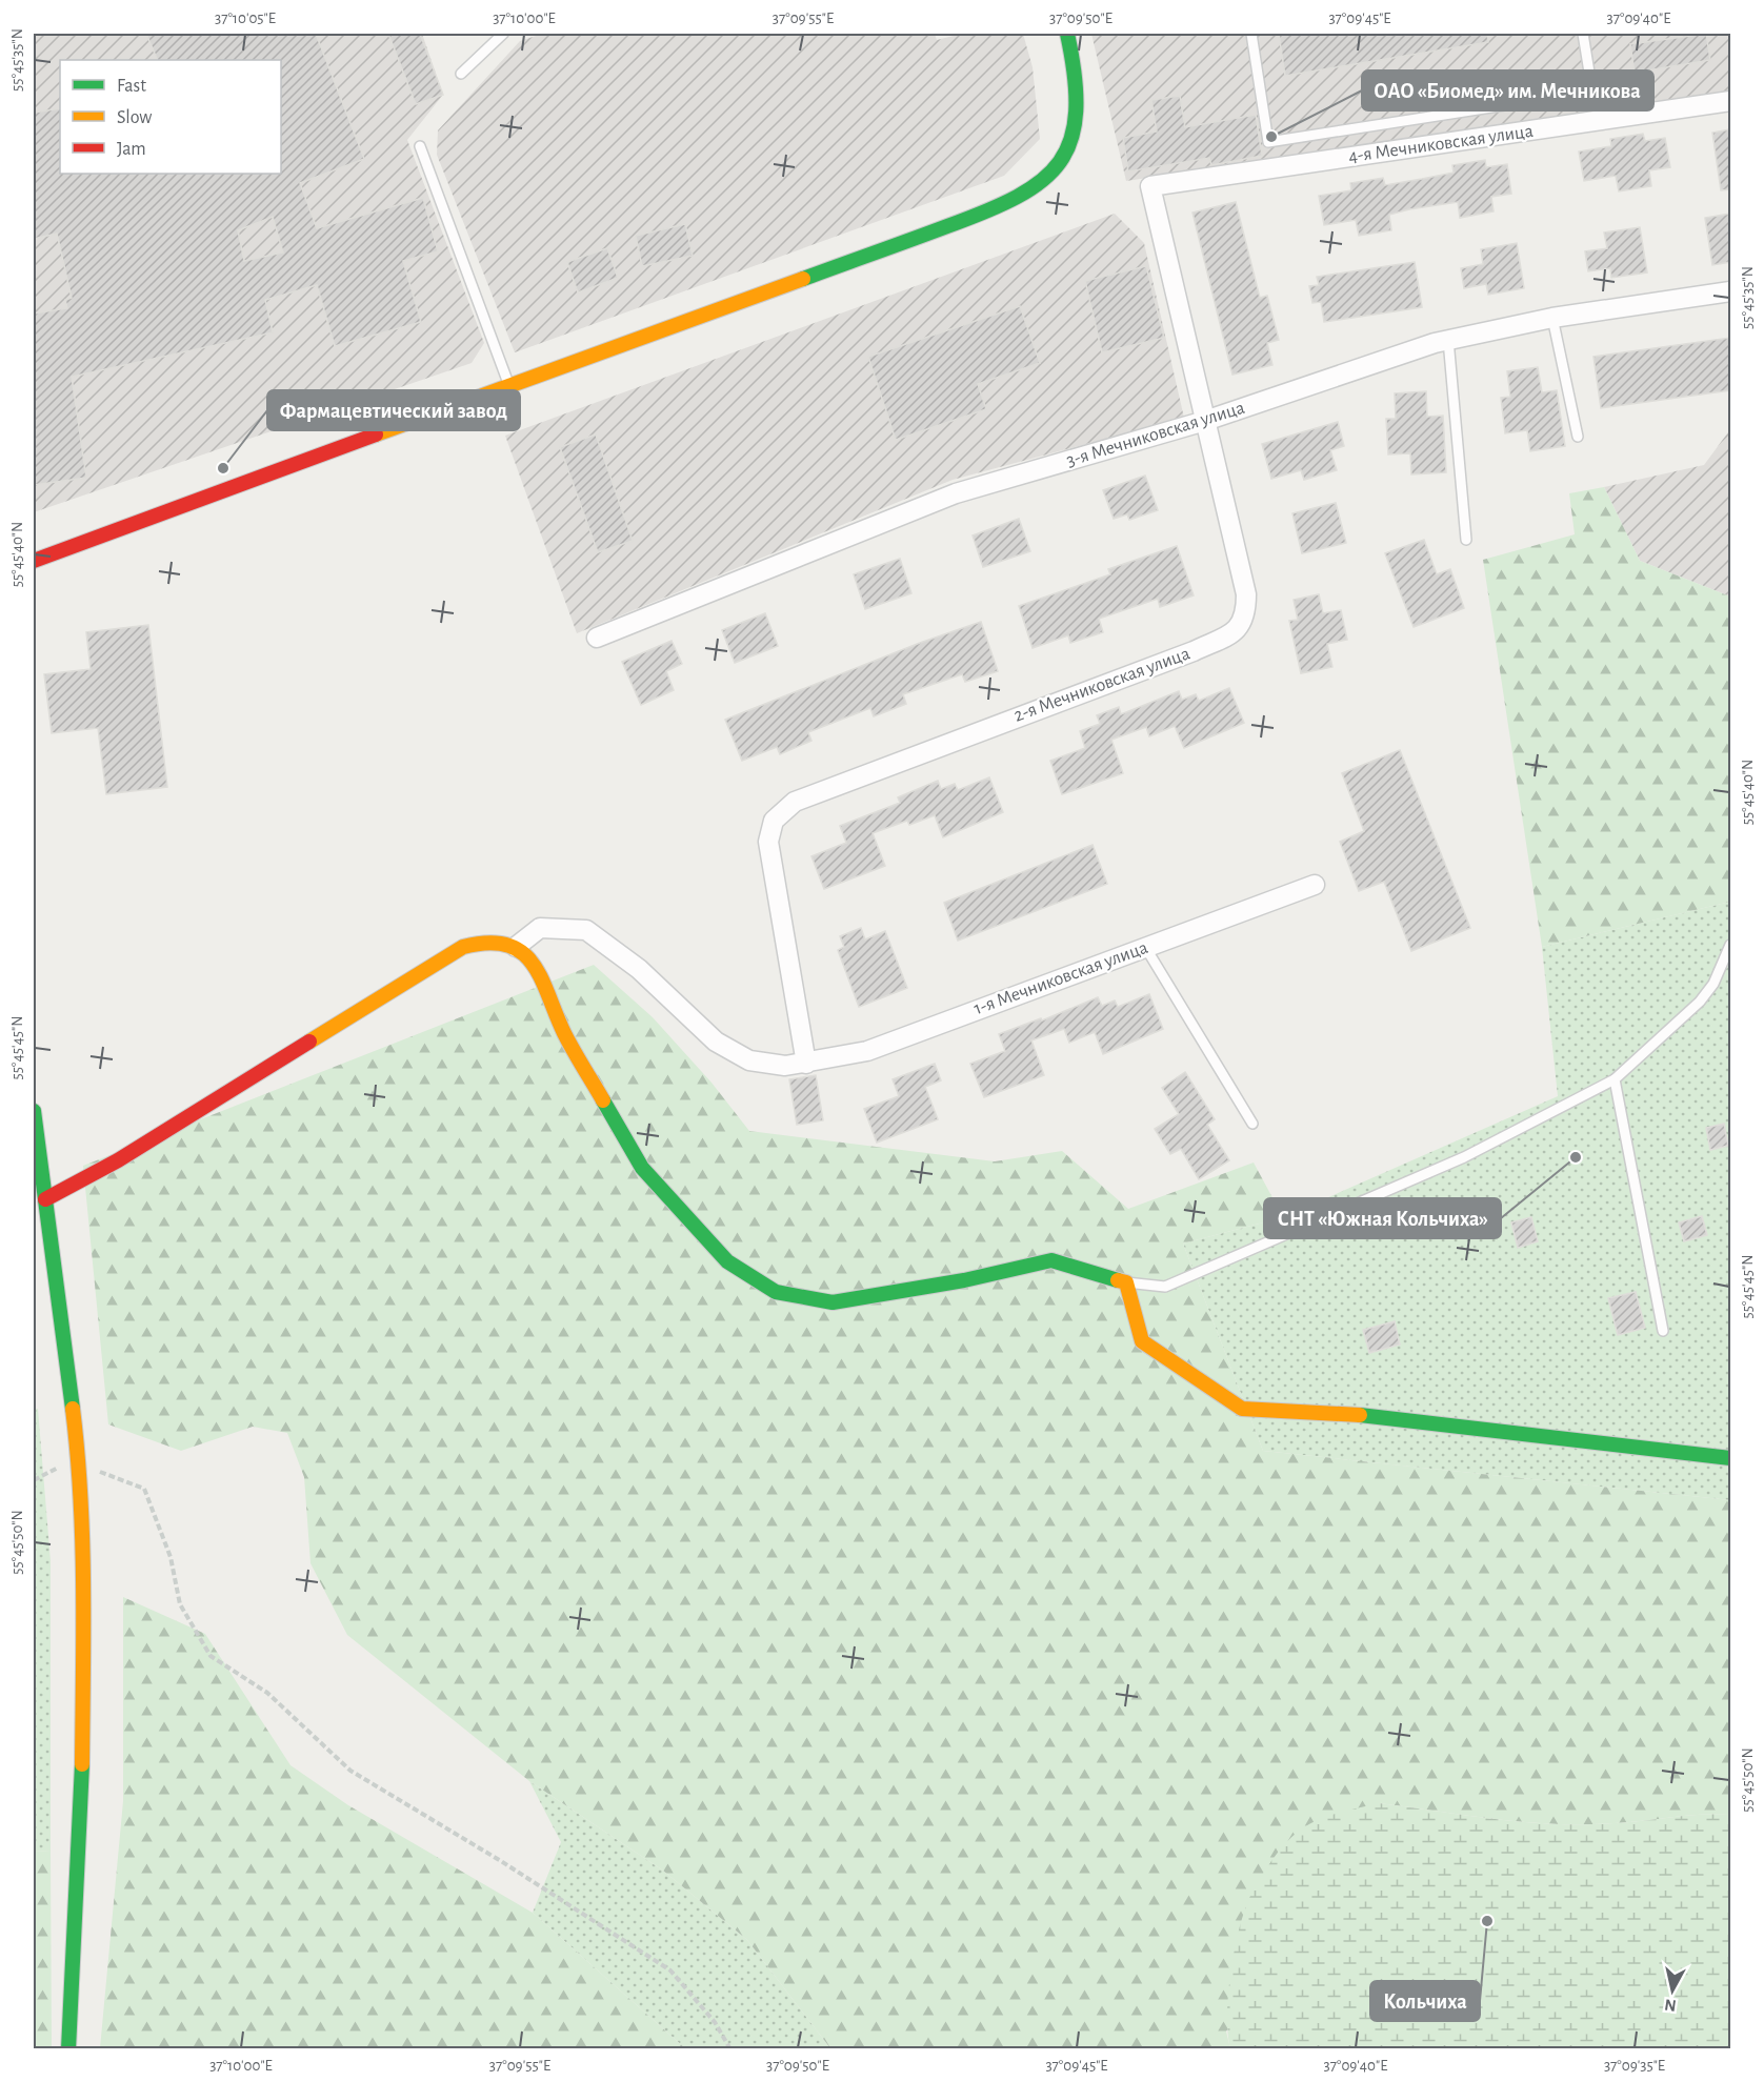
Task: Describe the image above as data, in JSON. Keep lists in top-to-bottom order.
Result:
{
  "streets": {
    "street": [
      "4-я Мечниковская улица",
      "3-я Мечниковская улица",
      "2-я Мечниковская улица",
      "1-я Мечниковская улица"
    ]
  },
  "crossings": [
    ["4-я Мечниковская улица", "2-я Мечниковская улица"],
    ["3-я Мечниковская улица", "2-я Мечниковская улица"],
    ["2-я Мечниковская улица", "1-я Мечниковская улица"]
  ],
  "places": [
    "ОАО «Биомед» им. Мечникова",
    "Фармацевтический завод",
    "СНТ «Южная Кольчиха»",
    "Кольчиха"
  ],
  "legend": ["Fast", "Slow", "Jam"],
  "north": "bottom",
  "coordinates": [
    "37°10'05\"E",
    "37°10'00\"E",
    "37°09'55\"E",
    "37°09'50\"E",
    "37°09'45\"E",
    "37°09'40\"E",
    "55°45'35\"N",
    "55°45'40\"N",
    "55°45'45\"N",
    "55°45'50\"N",
    "37°09'35\"E"
  ]
}
